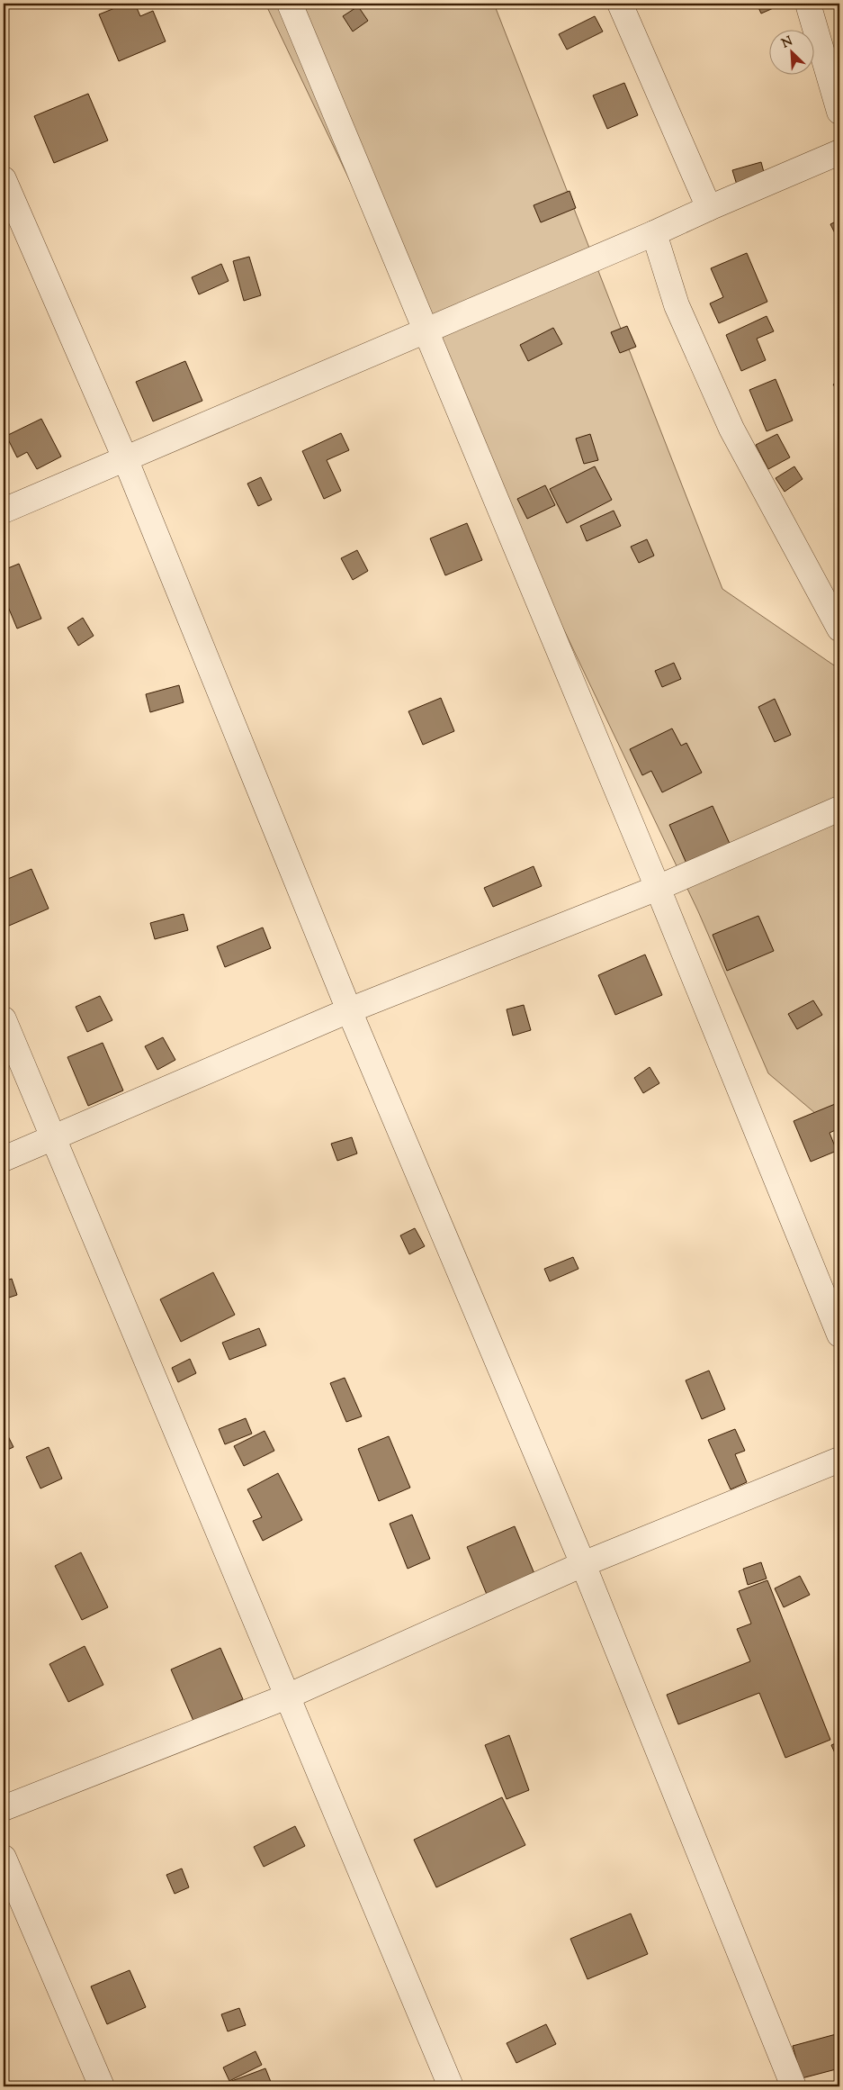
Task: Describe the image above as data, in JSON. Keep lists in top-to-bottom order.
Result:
{
  "north": "top left"
}
